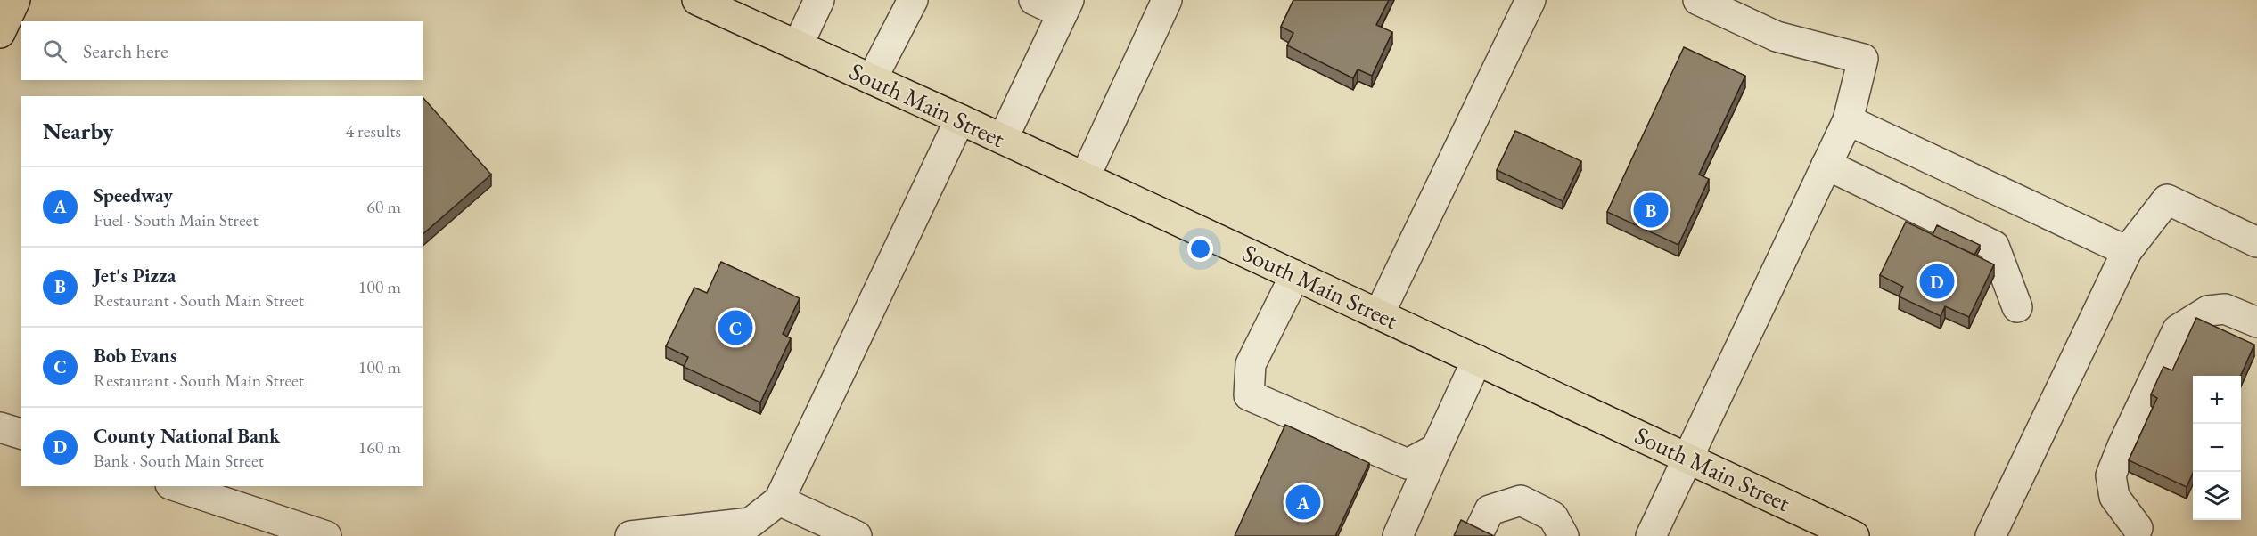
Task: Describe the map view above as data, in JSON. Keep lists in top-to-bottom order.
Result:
{
  "streets": {
    "main road": ["South Main Street"]
  },
  "page": {
    "search": "Search here",
    "heading": ["Nearby", "4 results"],
    "list": [
      {
        "mark": "A",
        "name": "Speedway",
        "note": "Fuel · South Main Street",
        "value": "60 m"
      },
      {
        "mark": "B",
        "name": "Jet's Pizza",
        "note": "Restaurant · South Main Street",
        "value": "100 m"
      },
      {
        "mark": "C",
        "name": "Bob Evans",
        "note": "Restaurant · South Main Street",
        "value": "100 m"
      },
      {
        "mark": "D",
        "name": "County National Bank",
        "note": "Bank · South Main Street",
        "value": "160 m"
      }
    ],
    "pins": [
      "B",
      "D",
      "C",
      "A"
    ],
    "map_buttons": ["+", "−"]
  }
}
